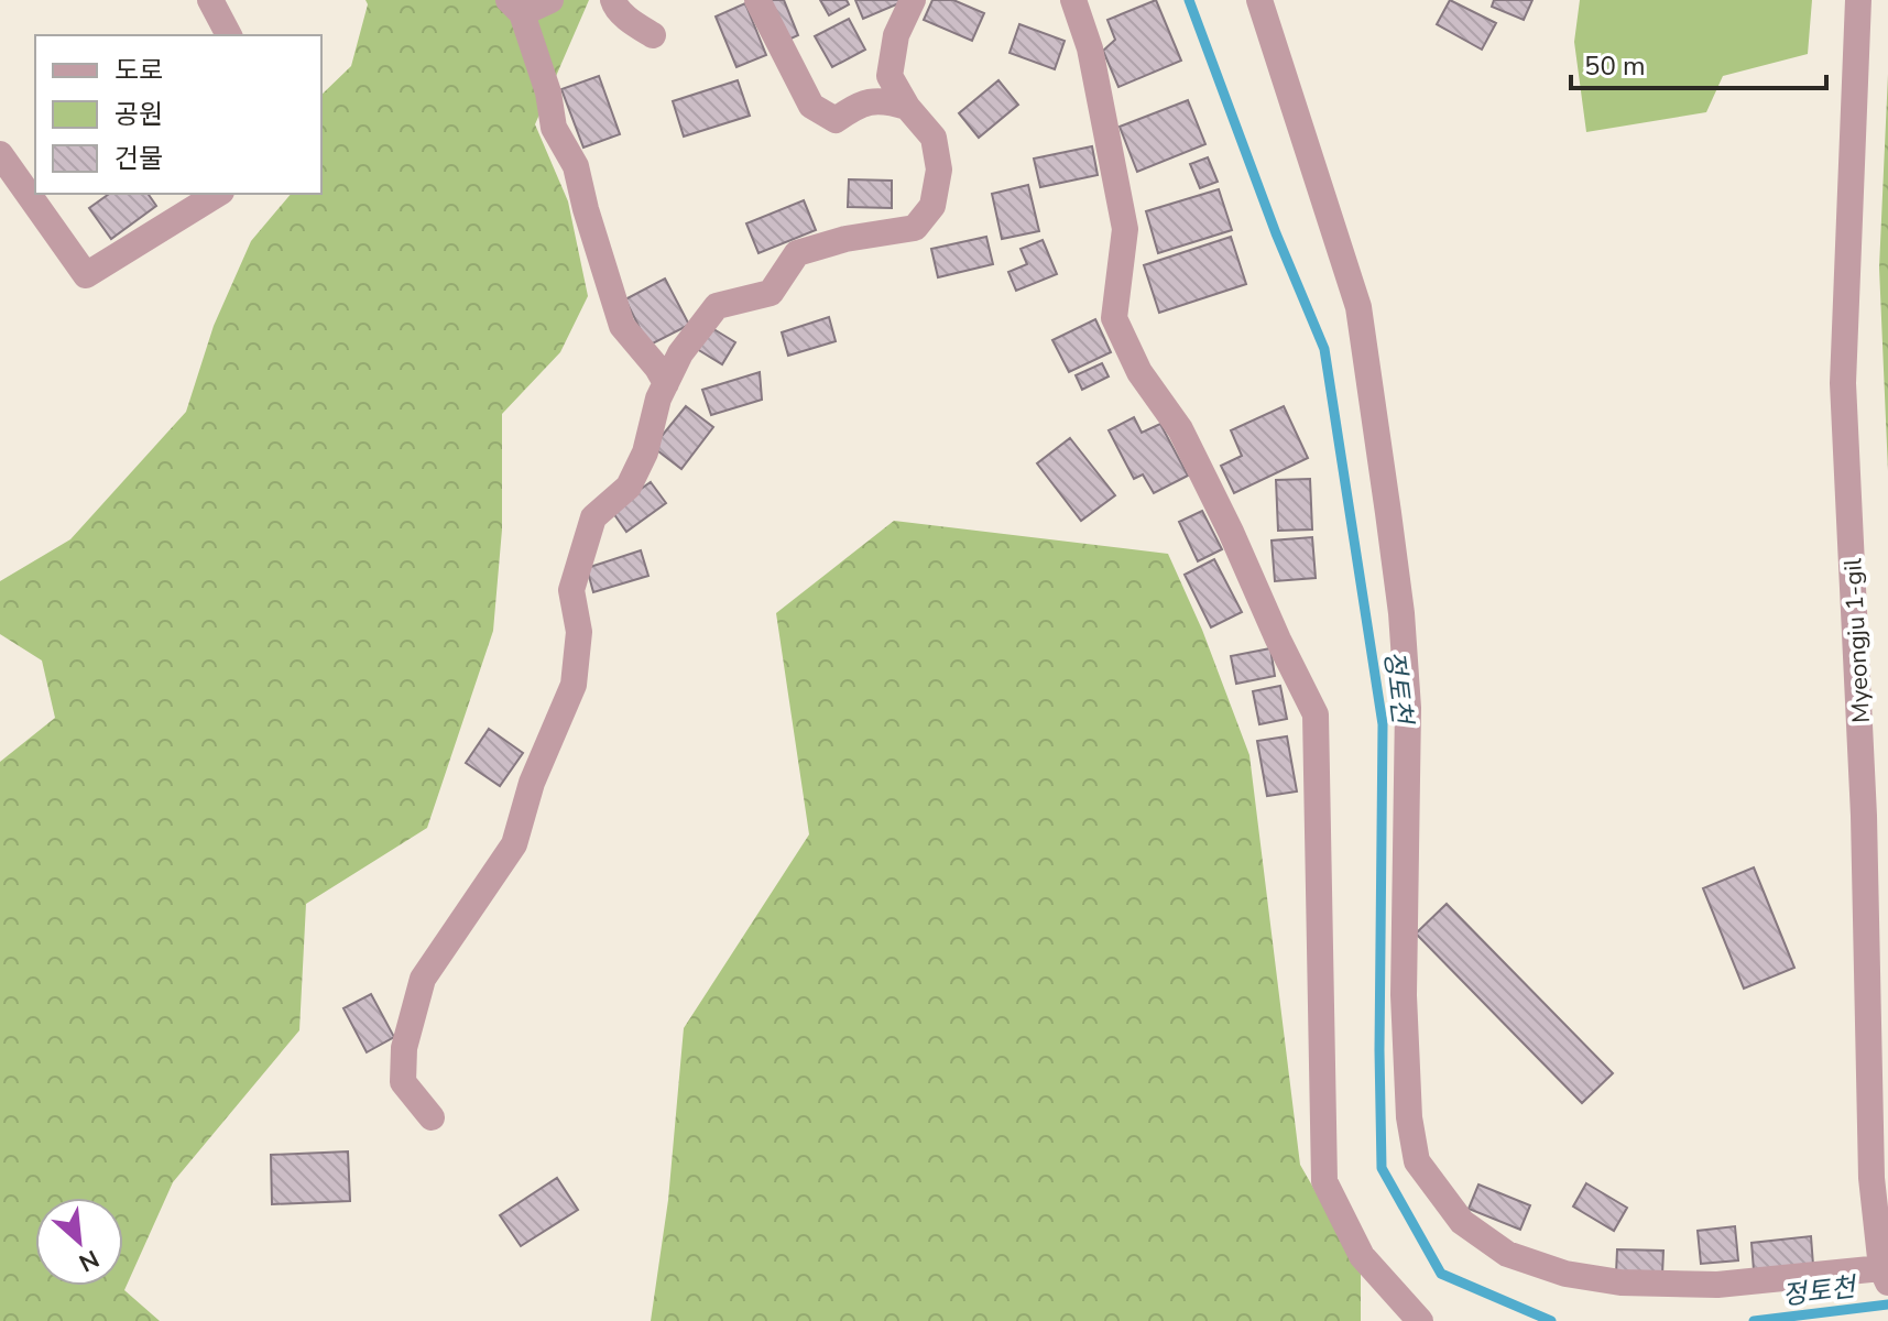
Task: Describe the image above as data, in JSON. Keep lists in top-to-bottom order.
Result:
{
  "streets": {
    "street": ["Myeongju 1-gil"]
  },
  "water": ["정토천"],
  "legend": ["도로", "공원", "건물"],
  "scale_bar": "50 m",
  "north": "bottom right"
}
